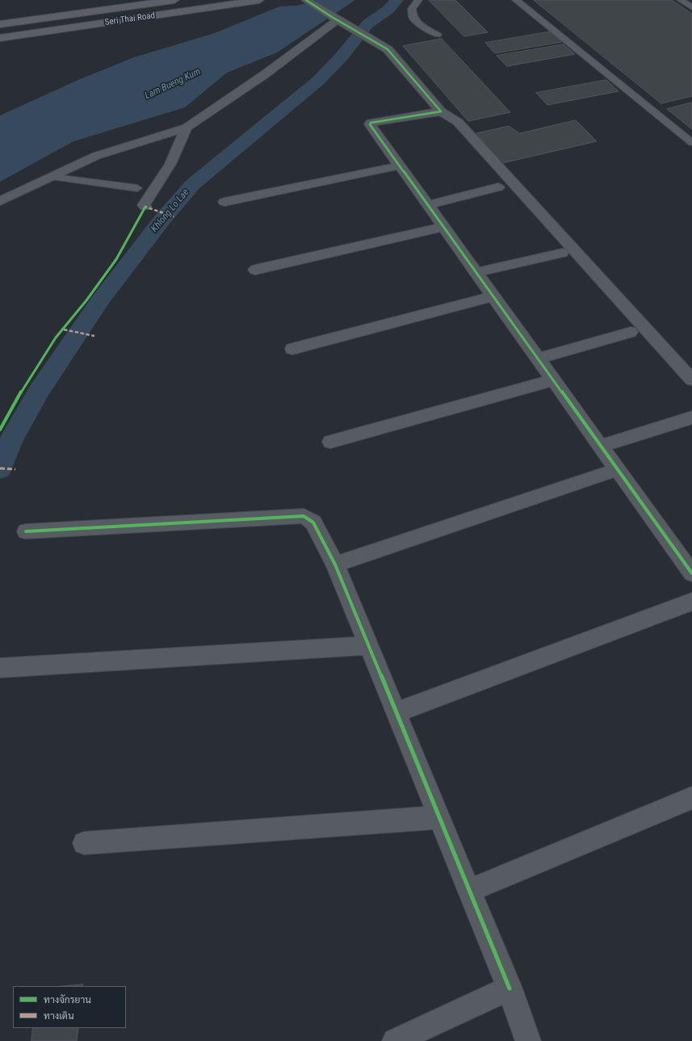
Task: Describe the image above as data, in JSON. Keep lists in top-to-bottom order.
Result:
{
  "streets": {
    "main road": ["Seri Thai Road"]
  },
  "water": ["Lam Bueng Kum", "Khlong Lo Lae"],
  "legend": ["ทางจักรยาน", "ทางเดิน"]
}
